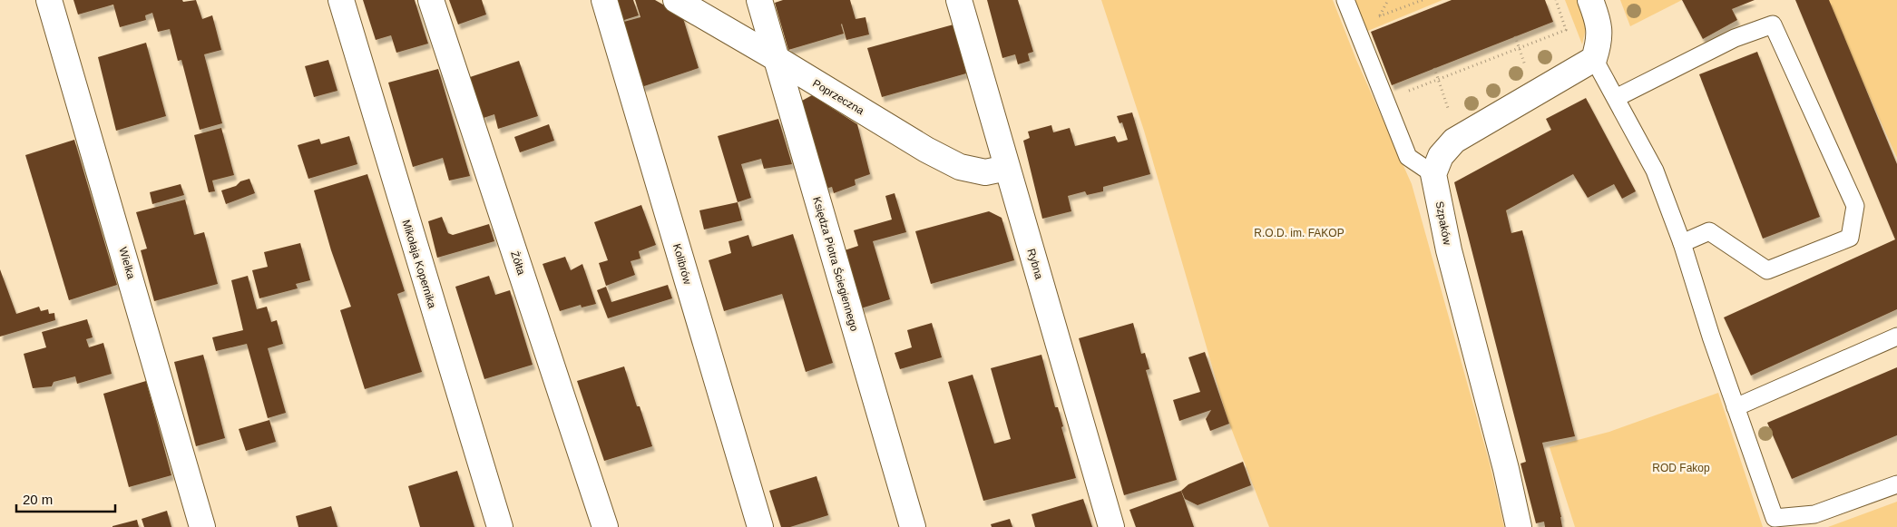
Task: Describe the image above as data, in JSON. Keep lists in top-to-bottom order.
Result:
{
  "streets": {
    "street": [
      "Poprzeczna",
      "Szpaków",
      "Wielka",
      "Żółta",
      "Mikołaja Kopernika",
      "Kolibrów",
      "Księdza Piotra Ściegiennego",
      "Rybna"
    ]
  },
  "crossings": [
    ["Poprzeczna", "Księdza Piotra Ściegiennego"],
    ["Poprzeczna", "Rybna"]
  ],
  "parks": ["R.O.D. im. FAKOP", "ROD Fakop"],
  "scale_bar": "20 m"
}
